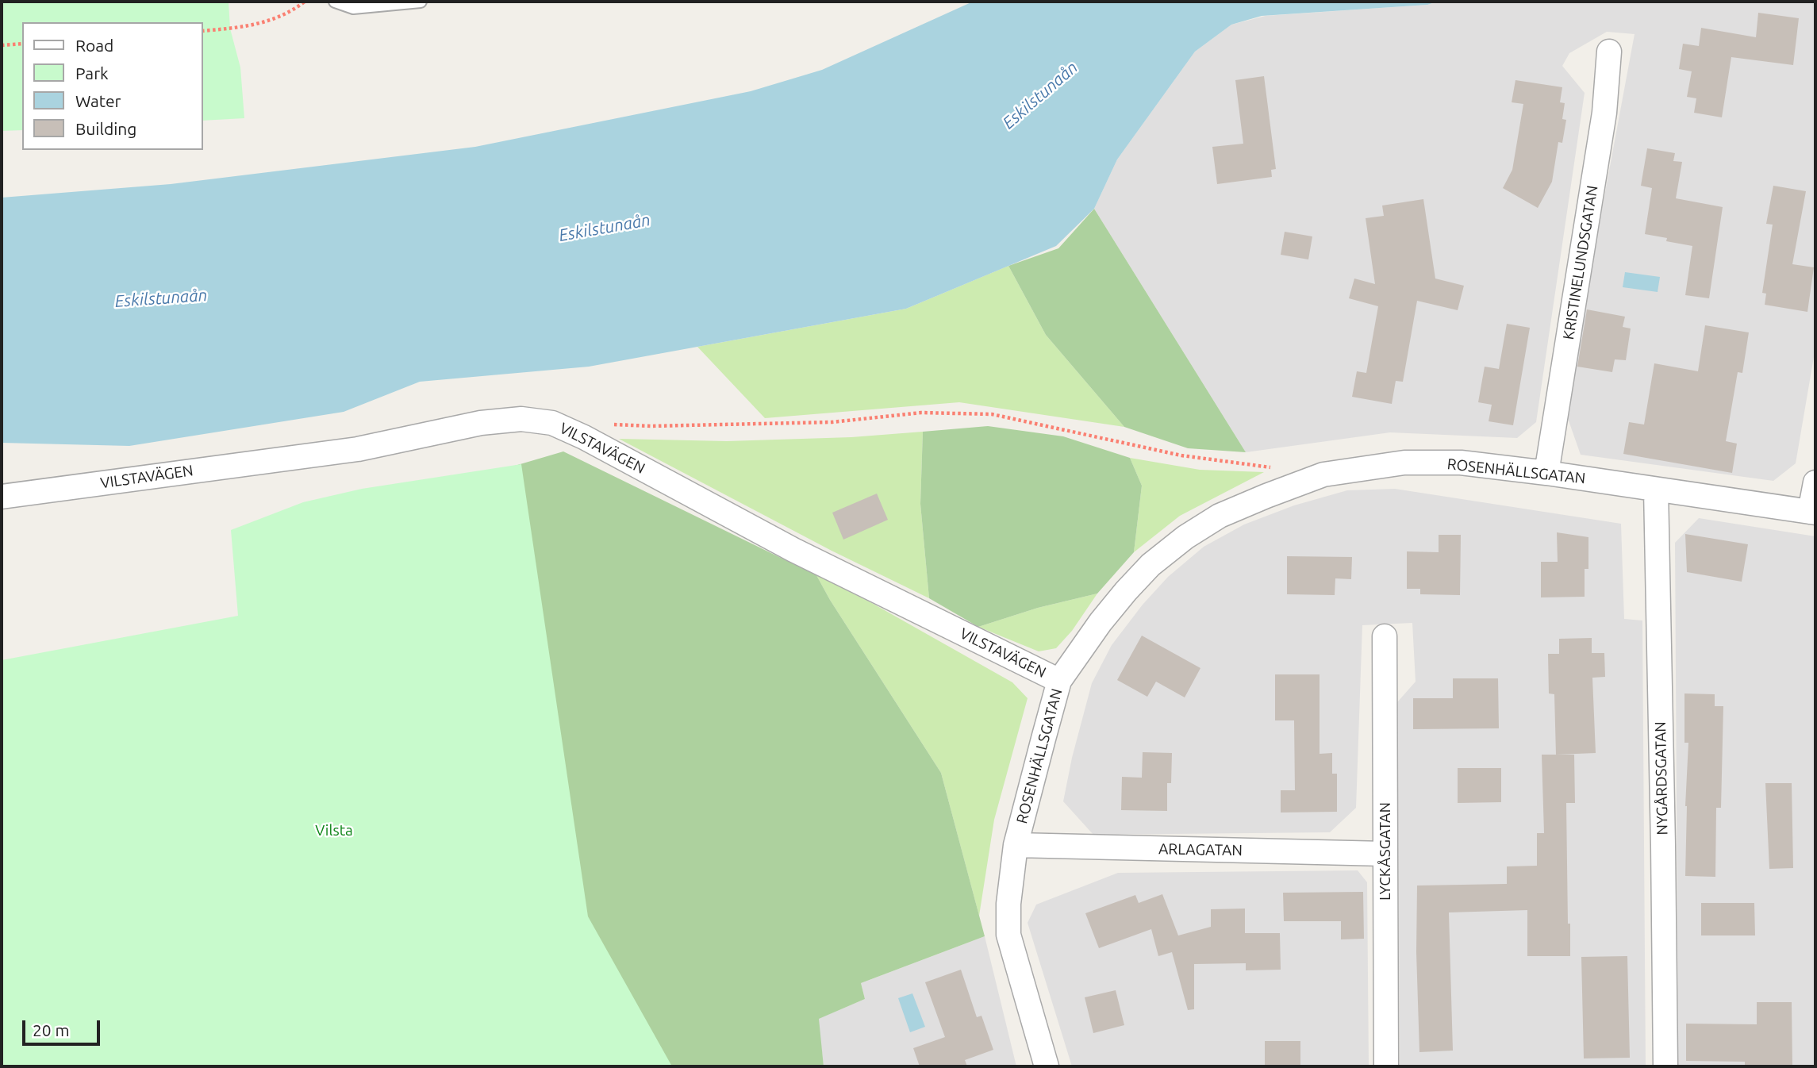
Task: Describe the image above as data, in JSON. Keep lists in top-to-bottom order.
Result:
{
  "streets": {
    "street": [
      "KRISTINELUNDSGATAN",
      "VILSTAVÄGEN",
      "ROSENHÄLLSGATAN",
      "NYGÅRDSGATAN",
      "ARLAGATAN",
      "LYCKÅSGATAN"
    ]
  },
  "crossings": [
    ["KRISTINELUNDSGATAN", "ROSENHÄLLSGATAN"],
    ["VILSTAVÄGEN", "ROSENHÄLLSGATAN"],
    ["ROSENHÄLLSGATAN", "NYGÅRDSGATAN"],
    ["ROSENHÄLLSGATAN", "ARLAGATAN"],
    ["ARLAGATAN", "LYCKÅSGATAN"]
  ],
  "water": ["Eskilstunaån"],
  "parks": ["Vilsta"],
  "legend": [
    "Road",
    "Park",
    "Water",
    "Building"
  ],
  "scale_bar": "20 m"
}
